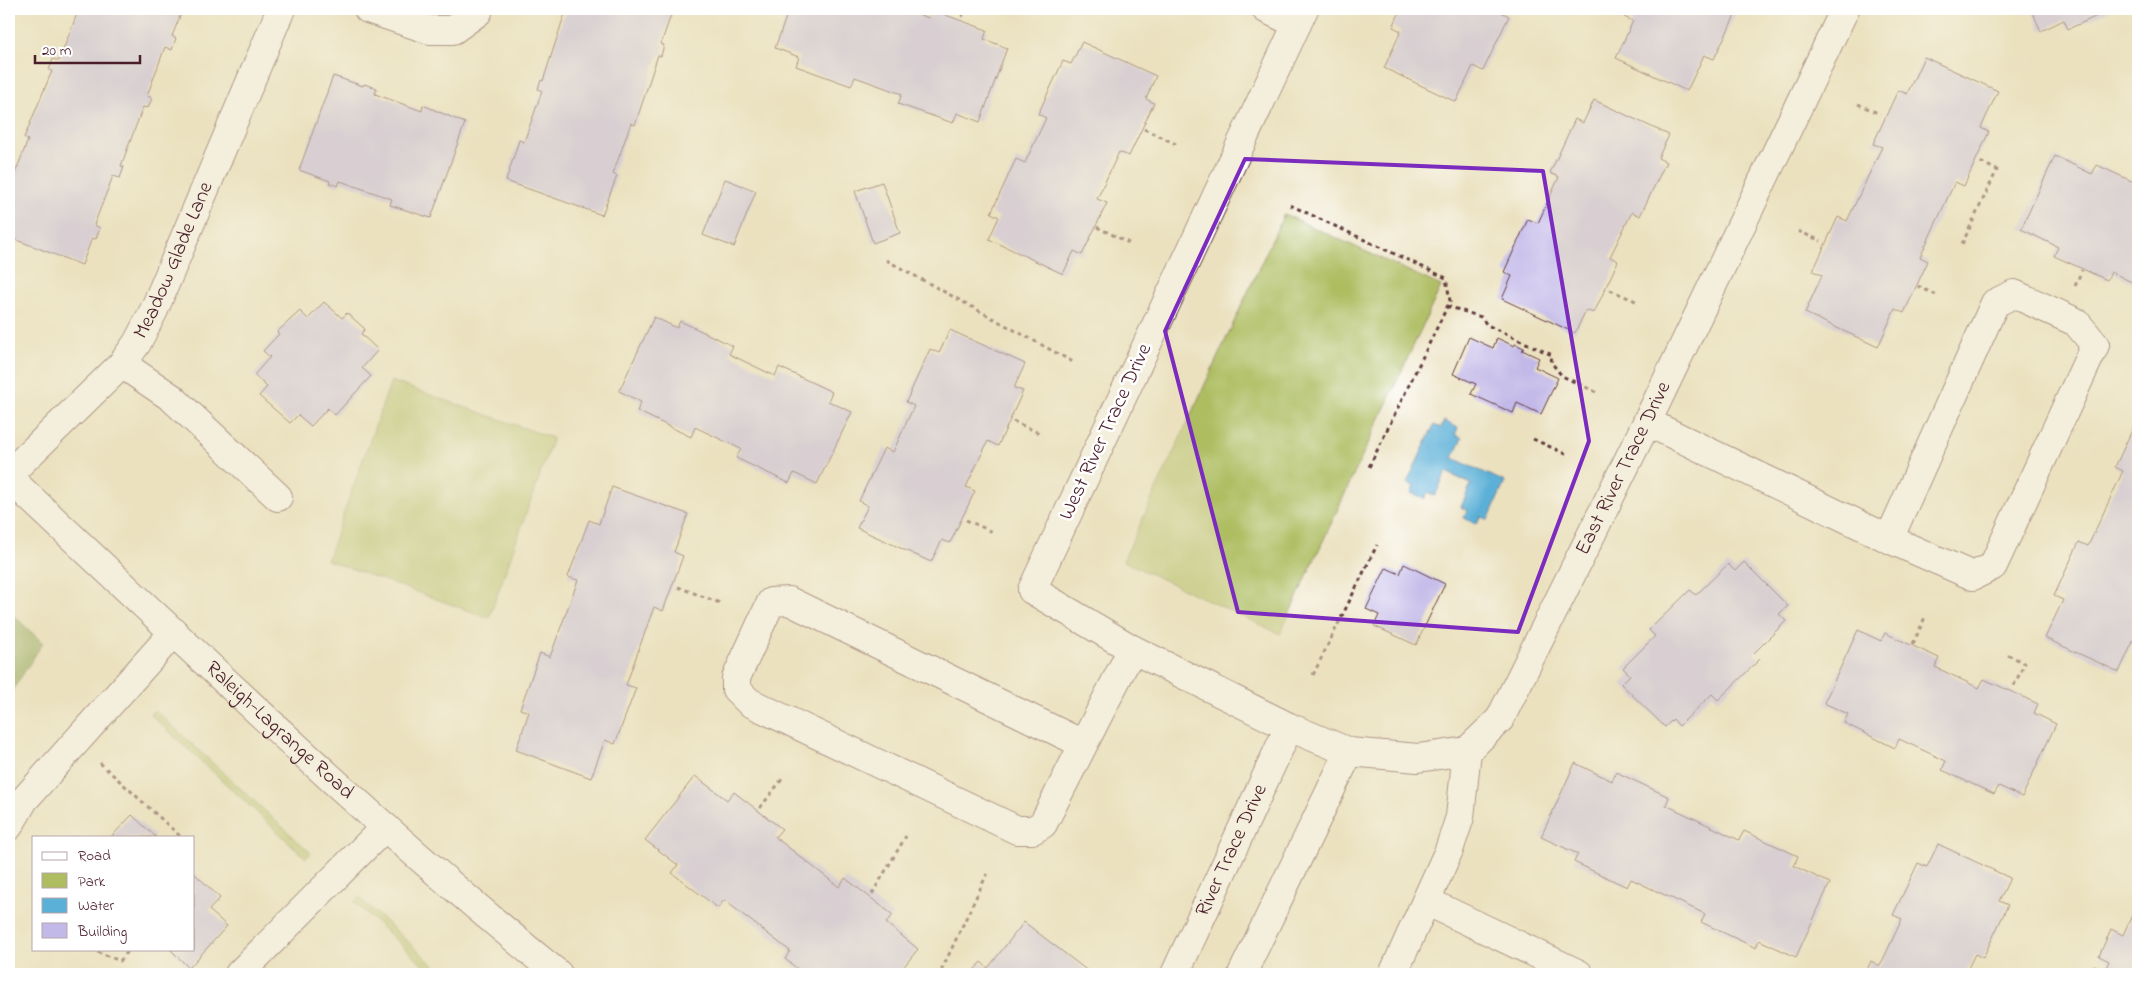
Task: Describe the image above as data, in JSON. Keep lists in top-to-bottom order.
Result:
{
  "streets": {
    "street": [
      "Meadow Glade Lane",
      "West River Trace Drive",
      "East River Trace Drive",
      "Raleigh-Lagrange Road",
      "River Trace Drive"
    ]
  },
  "crossings": [
    ["Meadow Glade Lane", "Raleigh-Lagrange Road"],
    ["West River Trace Drive", "River Trace Drive"]
  ],
  "legend": [
    "Road",
    "Park",
    "Water",
    "Building"
  ],
  "scale_bar": "20 m"
}
